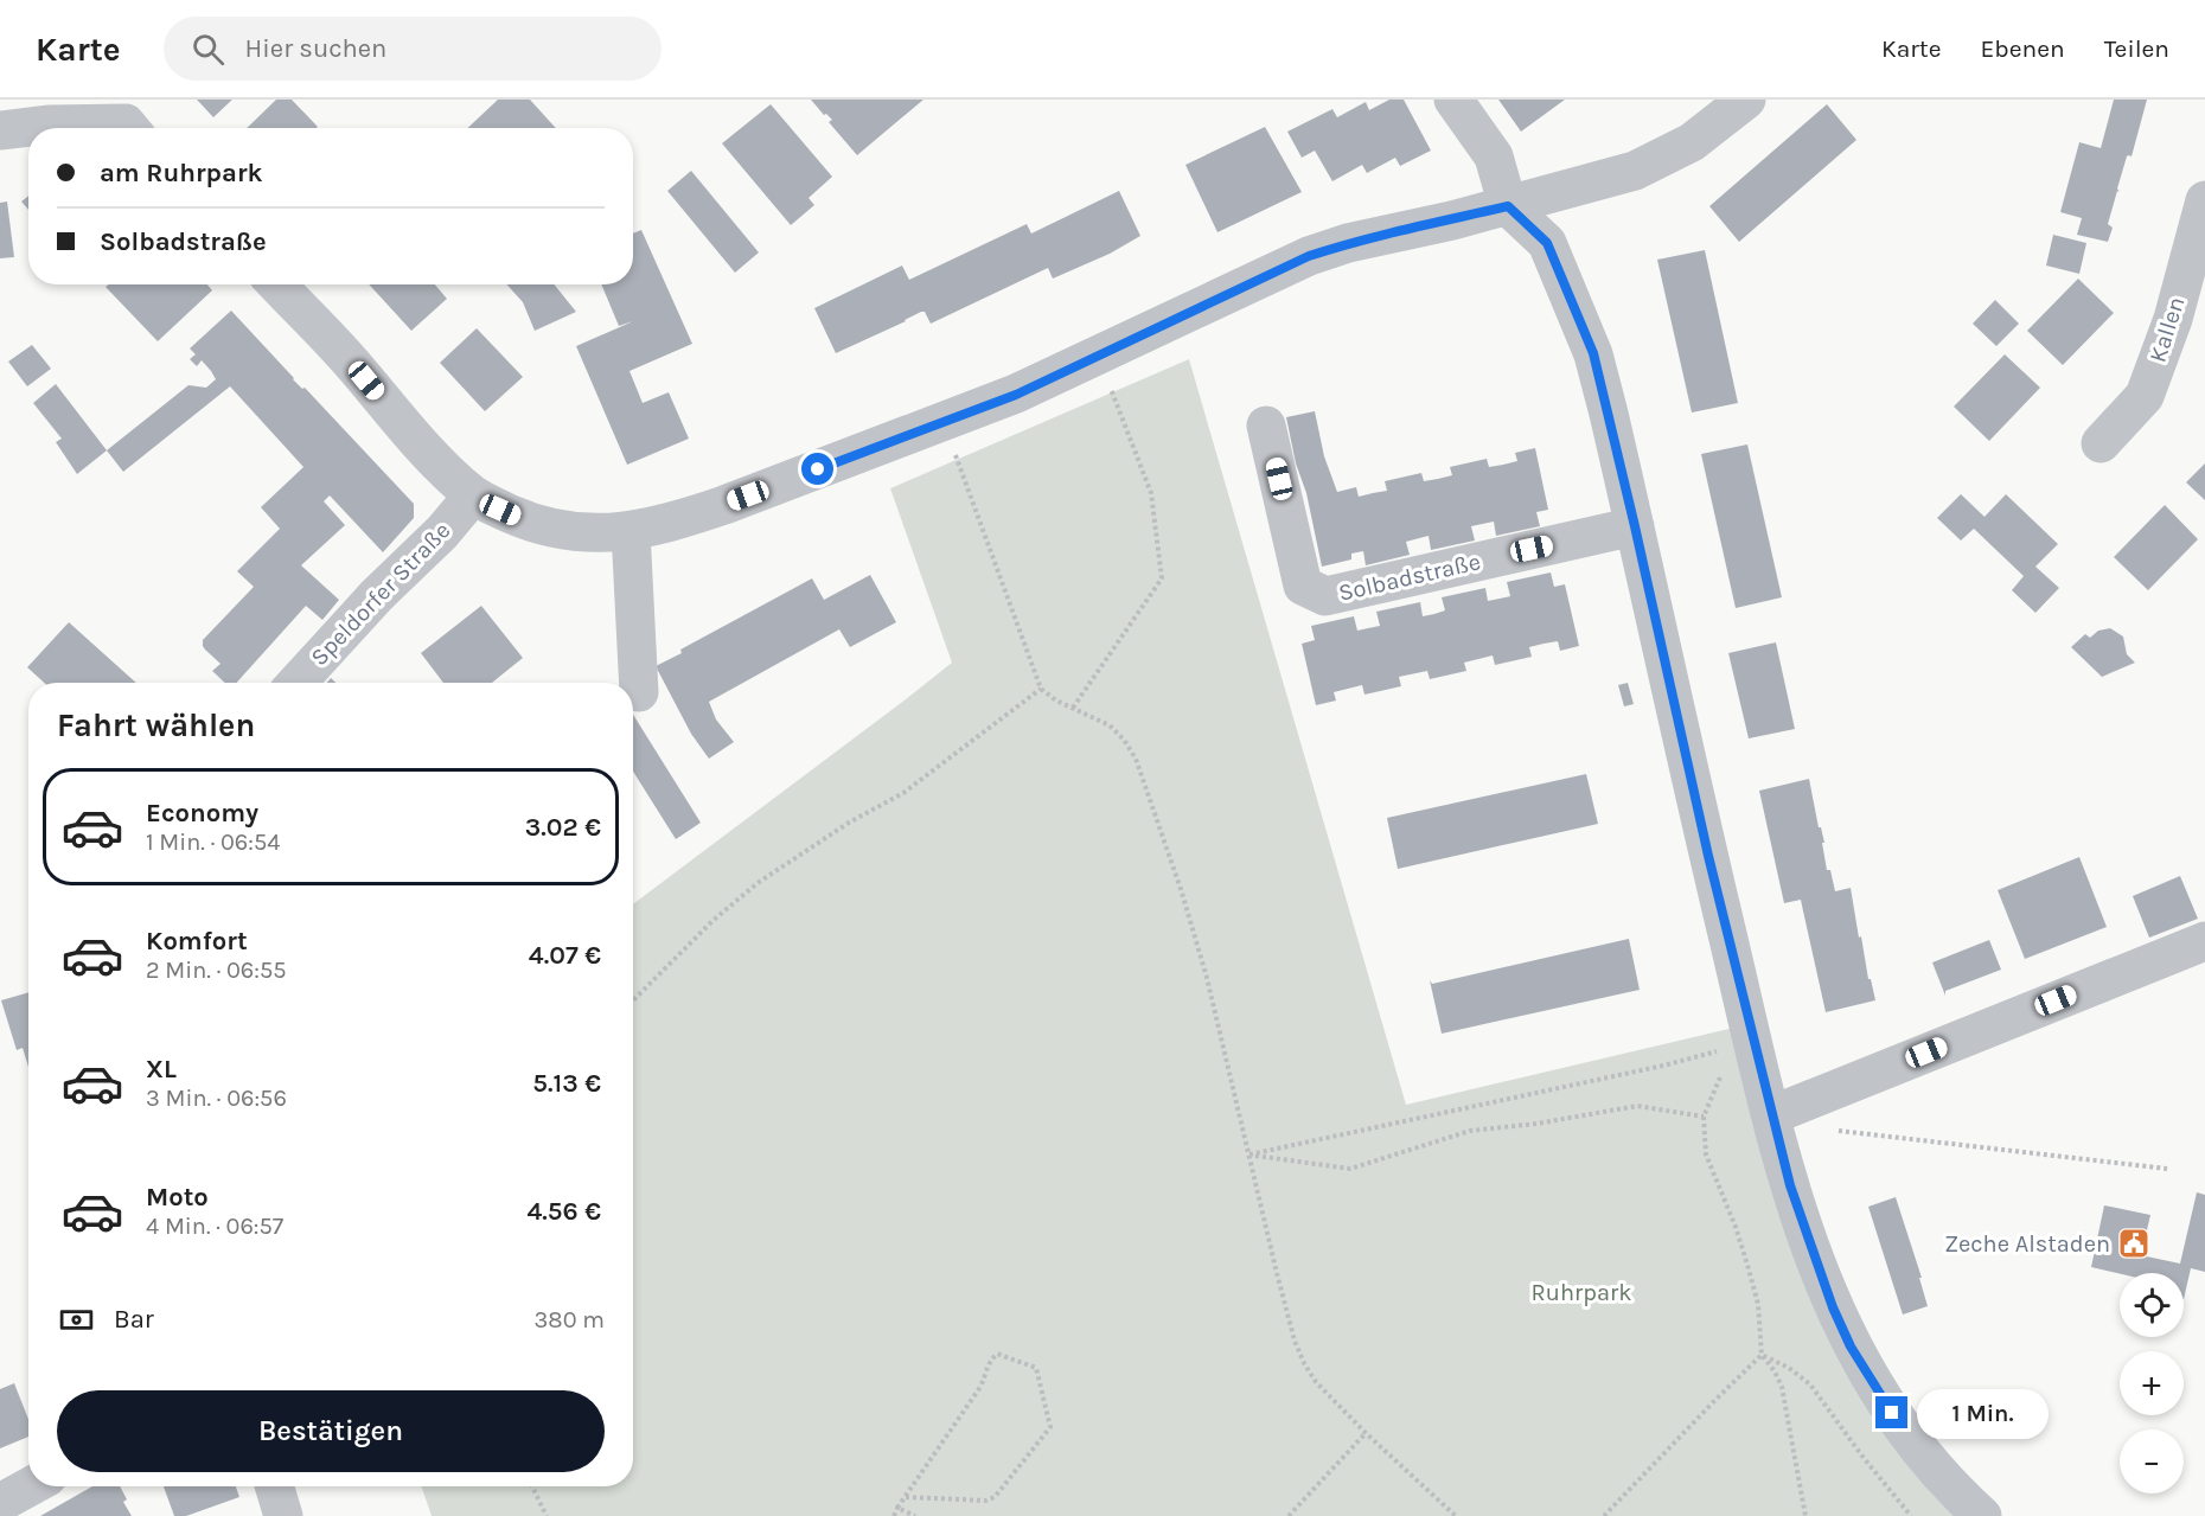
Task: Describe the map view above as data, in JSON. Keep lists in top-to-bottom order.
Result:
{
  "streets": {
    "street": ["Kallen", "Solbadstraße", "Speldorfer Straße"]
  },
  "parks": ["Ruhrpark"],
  "places": {
    "public building": ["Zeche Alstaden"]
  },
  "page": {
    "header": "Karte",
    "search": "Hier suchen",
    "nav": ["Karte", "Ebenen", "Teilen"],
    "banner": ["am Ruhrpark", "Solbadstraße"],
    "heading": "Fahrt wählen",
    "list": [
      {
        "name": "Economy",
        "note": "1 Min. · 06:54",
        "value": "3.02 €"
      },
      {
        "name": "Komfort",
        "note": "2 Min. · 06:55",
        "value": "4.07 €"
      },
      {
        "name": "XL",
        "note": "3 Min. · 06:56",
        "value": "5.13 €"
      },
      {
        "name": "Moto",
        "note": "4 Min. · 06:57",
        "value": "4.56 €"
      }
    ],
    "map_buttons": ["+", "−"],
    "pay": ["Bar", "380 m"],
    "buttons": "Bestätigen",
    "bubble": "1 Min."
  }
}
